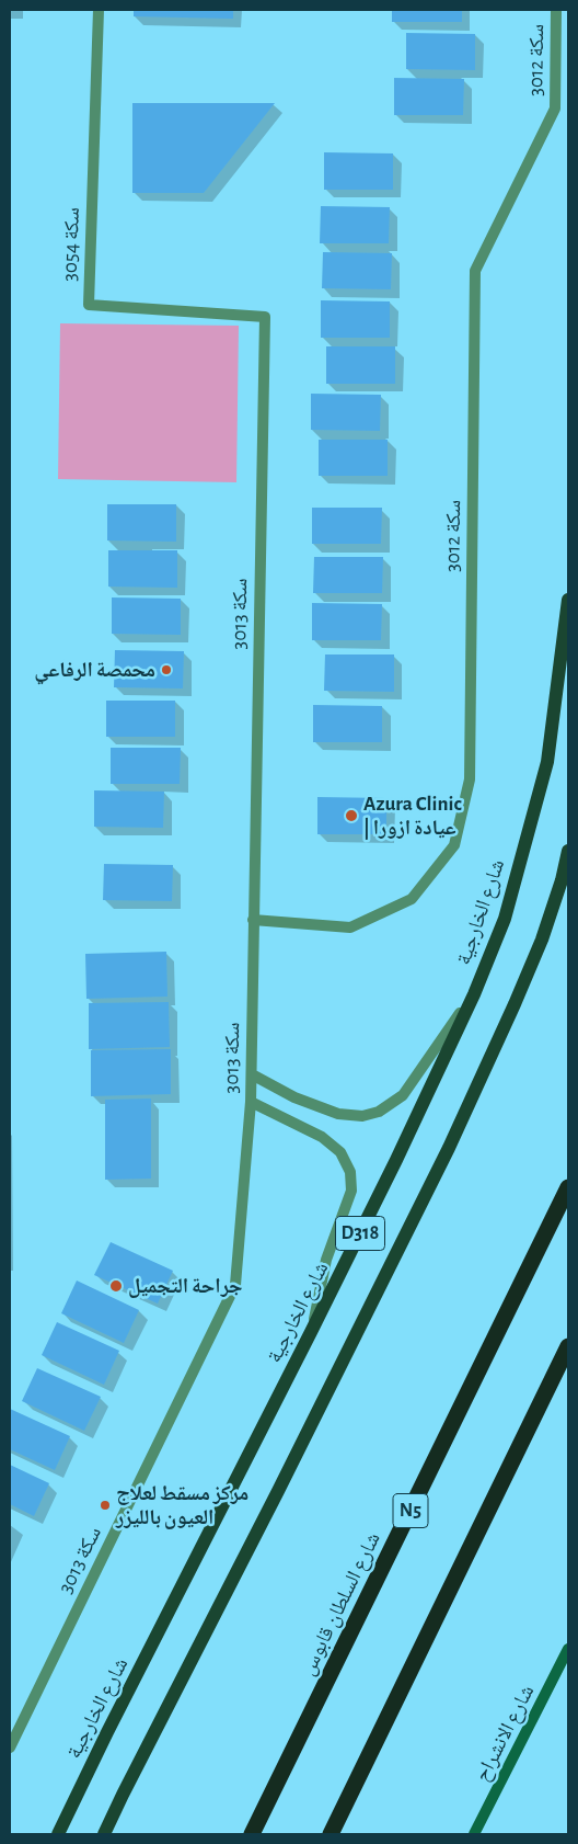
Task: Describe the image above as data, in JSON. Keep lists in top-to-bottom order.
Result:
{
  "streets": {
    "highway": ["N5", "شارع السلطان قابوس"],
    "main road": ["شارع الخارجية", "D318"],
    "street": [
      "سكة 3012",
      "سكة 3054",
      "سكة 3013",
      "شارع الانشراح"
    ]
  },
  "crossings": [
    ["سكة 3012", "سكة 3013"],
    ["سكة 3054", "سكة 3013"]
  ],
  "places": [
    "محمصة الرفاعي",
    "Azura Clinic | عيادة ازورا",
    "جراحة التجميل",
    "مركز مسقط لعلاج العيون بالليزر"
  ]
}
